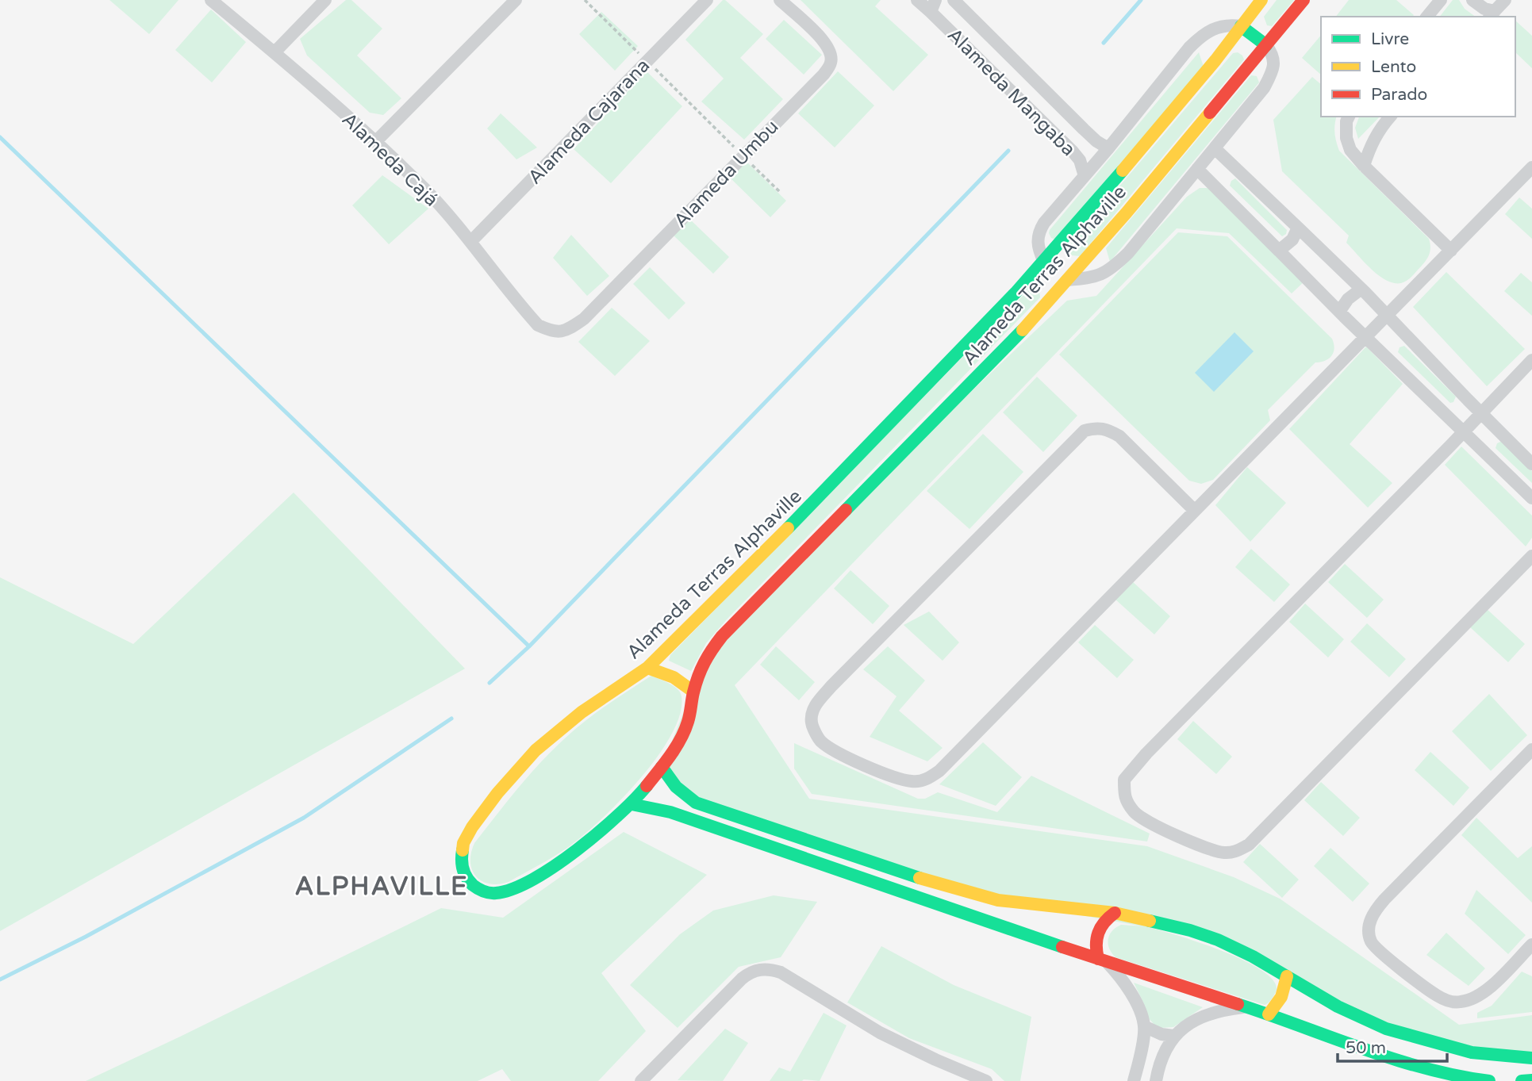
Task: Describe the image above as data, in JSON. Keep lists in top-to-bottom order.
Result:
{
  "streets": {
    "street": [
      "Alameda Mangaba",
      "Alameda Cajarana",
      "Alameda Cajá",
      "Alameda Umbu",
      "Alameda Terras Alphaville"
    ]
  },
  "crossings": [
    ["Alameda Cajarana", "Alameda Cajá"],
    ["Alameda Cajá", "Alameda Umbu"]
  ],
  "districts": ["ALPHAVILLE"],
  "legend": ["Livre", "Lento", "Parado"],
  "scale_bar": "50 m"
}
